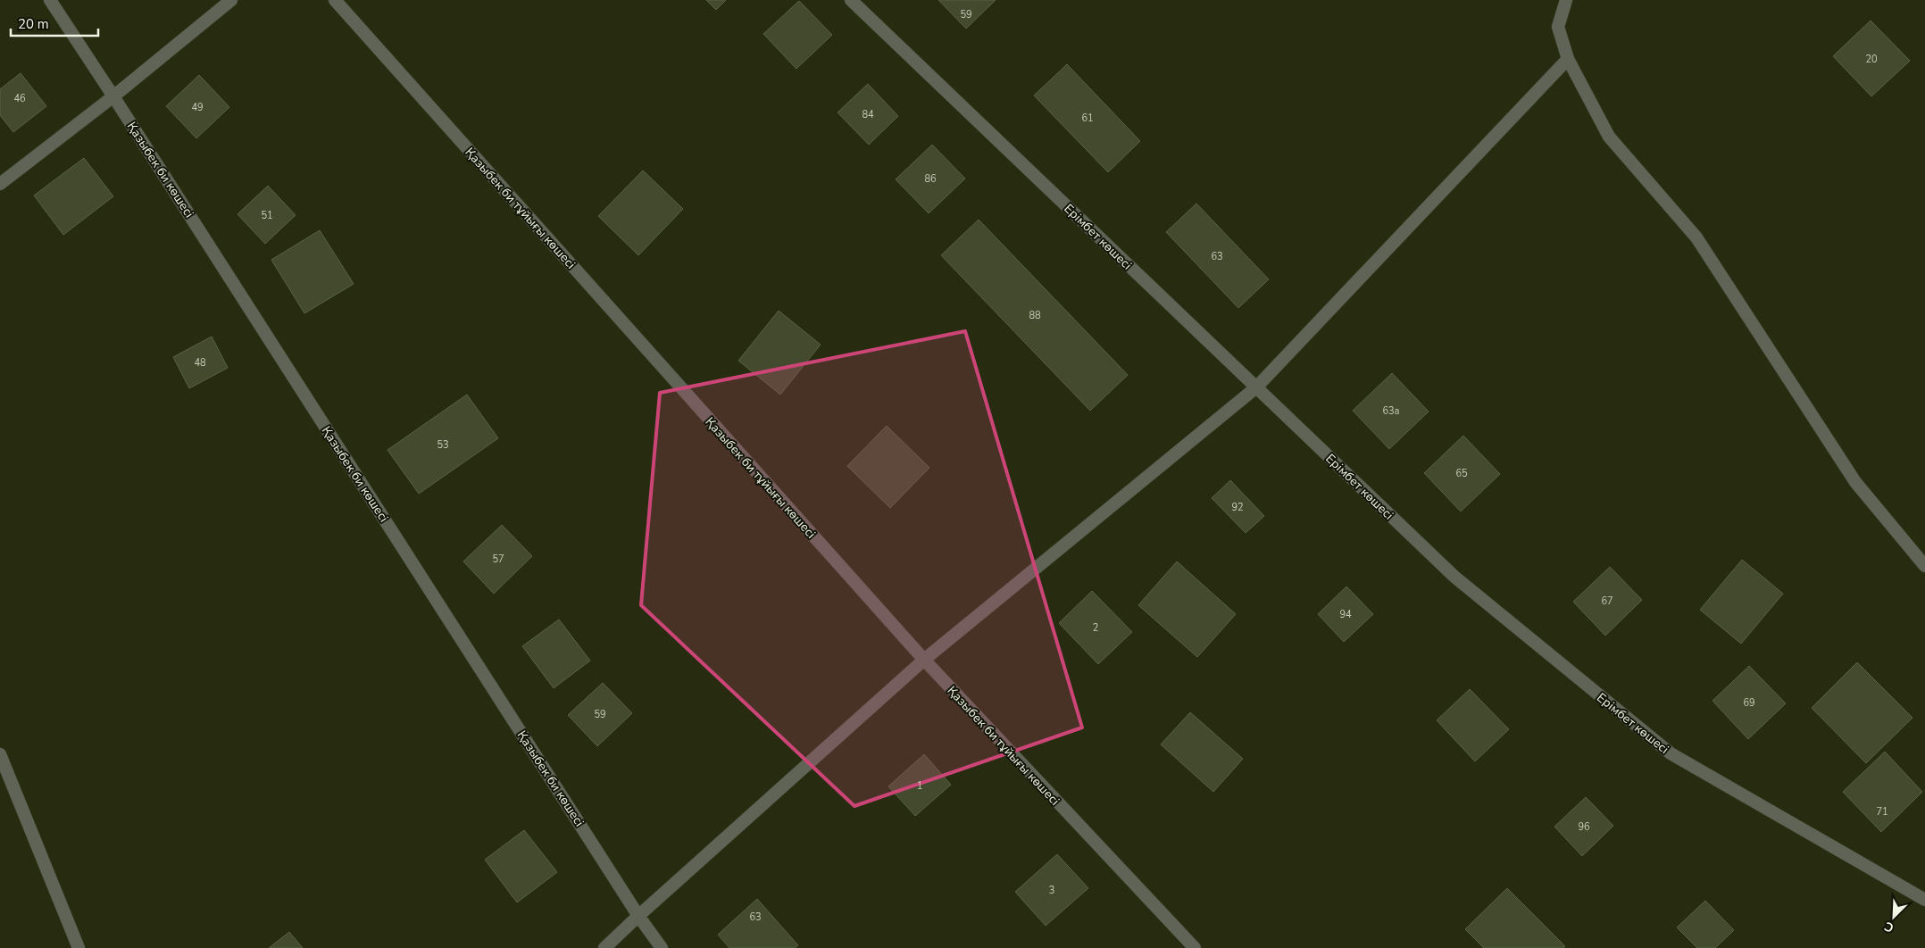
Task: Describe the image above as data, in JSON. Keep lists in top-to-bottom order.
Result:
{
  "streets": {
    "street": ["Қазыбек би көшесі", "Қазыбек би тұйығы көшесі", "Ерімбет көшесі"]
  },
  "house_numbers": [
    "59",
    "20",
    "46",
    "49",
    "84",
    "61",
    "86",
    "51",
    "63",
    "88",
    "48",
    "63а",
    "53",
    "65",
    "92",
    "57",
    "67",
    "94",
    "2",
    "69",
    "59",
    "1",
    "71",
    "96",
    "3",
    "63"
  ],
  "scale_bar": "20 m",
  "north": "bottom left"
}
